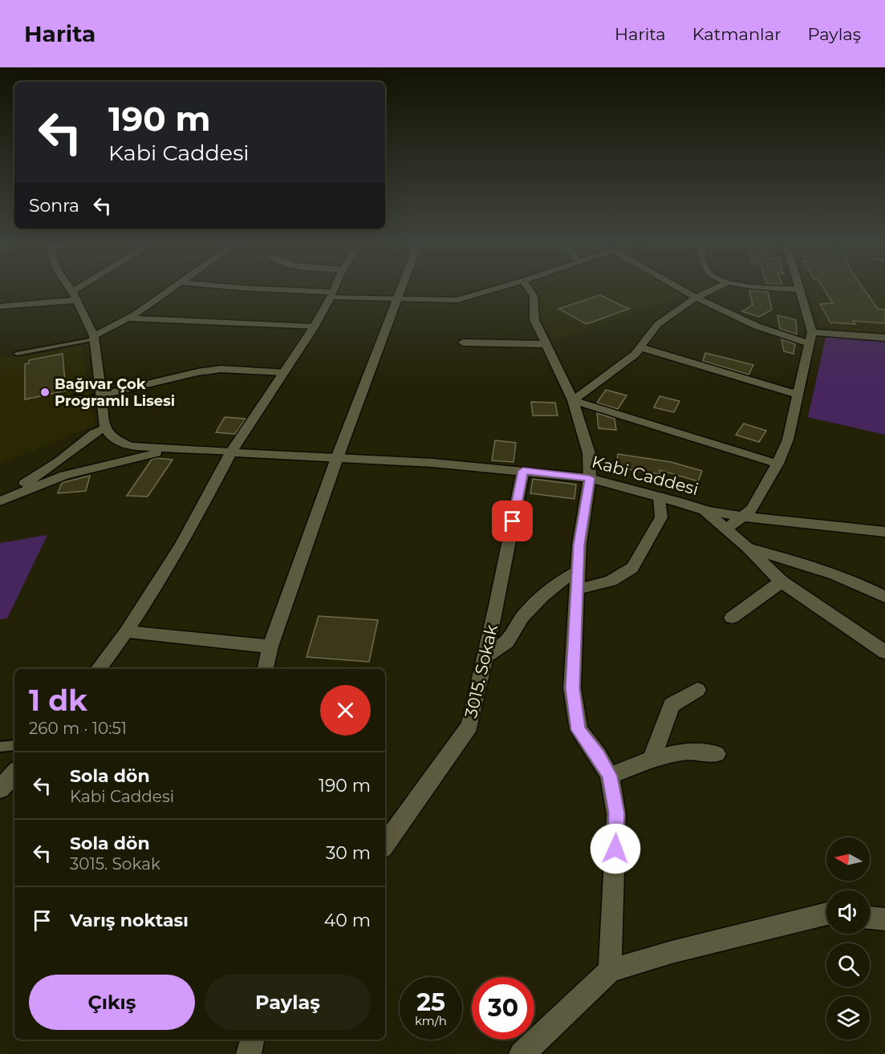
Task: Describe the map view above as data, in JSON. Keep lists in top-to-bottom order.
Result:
{
  "streets": {
    "street": ["Kabi Caddesi", "3015. Sokak"]
  },
  "crossings": [
    ["Kabi Caddesi", "3015. Sokak"]
  ],
  "places": ["Bağıvar Çok Programlı Lisesi"],
  "north": "left",
  "page": {
    "header": "Harita",
    "nav": ["Harita", "Katmanlar", "Paylaş"],
    "turn": ["190 m", "Kabi Caddesi"],
    "then": "Sonra",
    "heading": ["1 dk", "260 m · 10:51"],
    "list": [
      {
        "name": "Sola dön",
        "note": "Kabi Caddesi",
        "value": "190 m"
      },
      {
        "name": "Sola dön",
        "note": "3015. Sokak",
        "value": "30 m"
      },
      {
        "name": "Varış noktası",
        "value": "40 m"
      }
    ],
    "buttons": ["Çıkış", "Paylaş"],
    "speed": "25 km/h",
    "limit": "30"
  }
}
